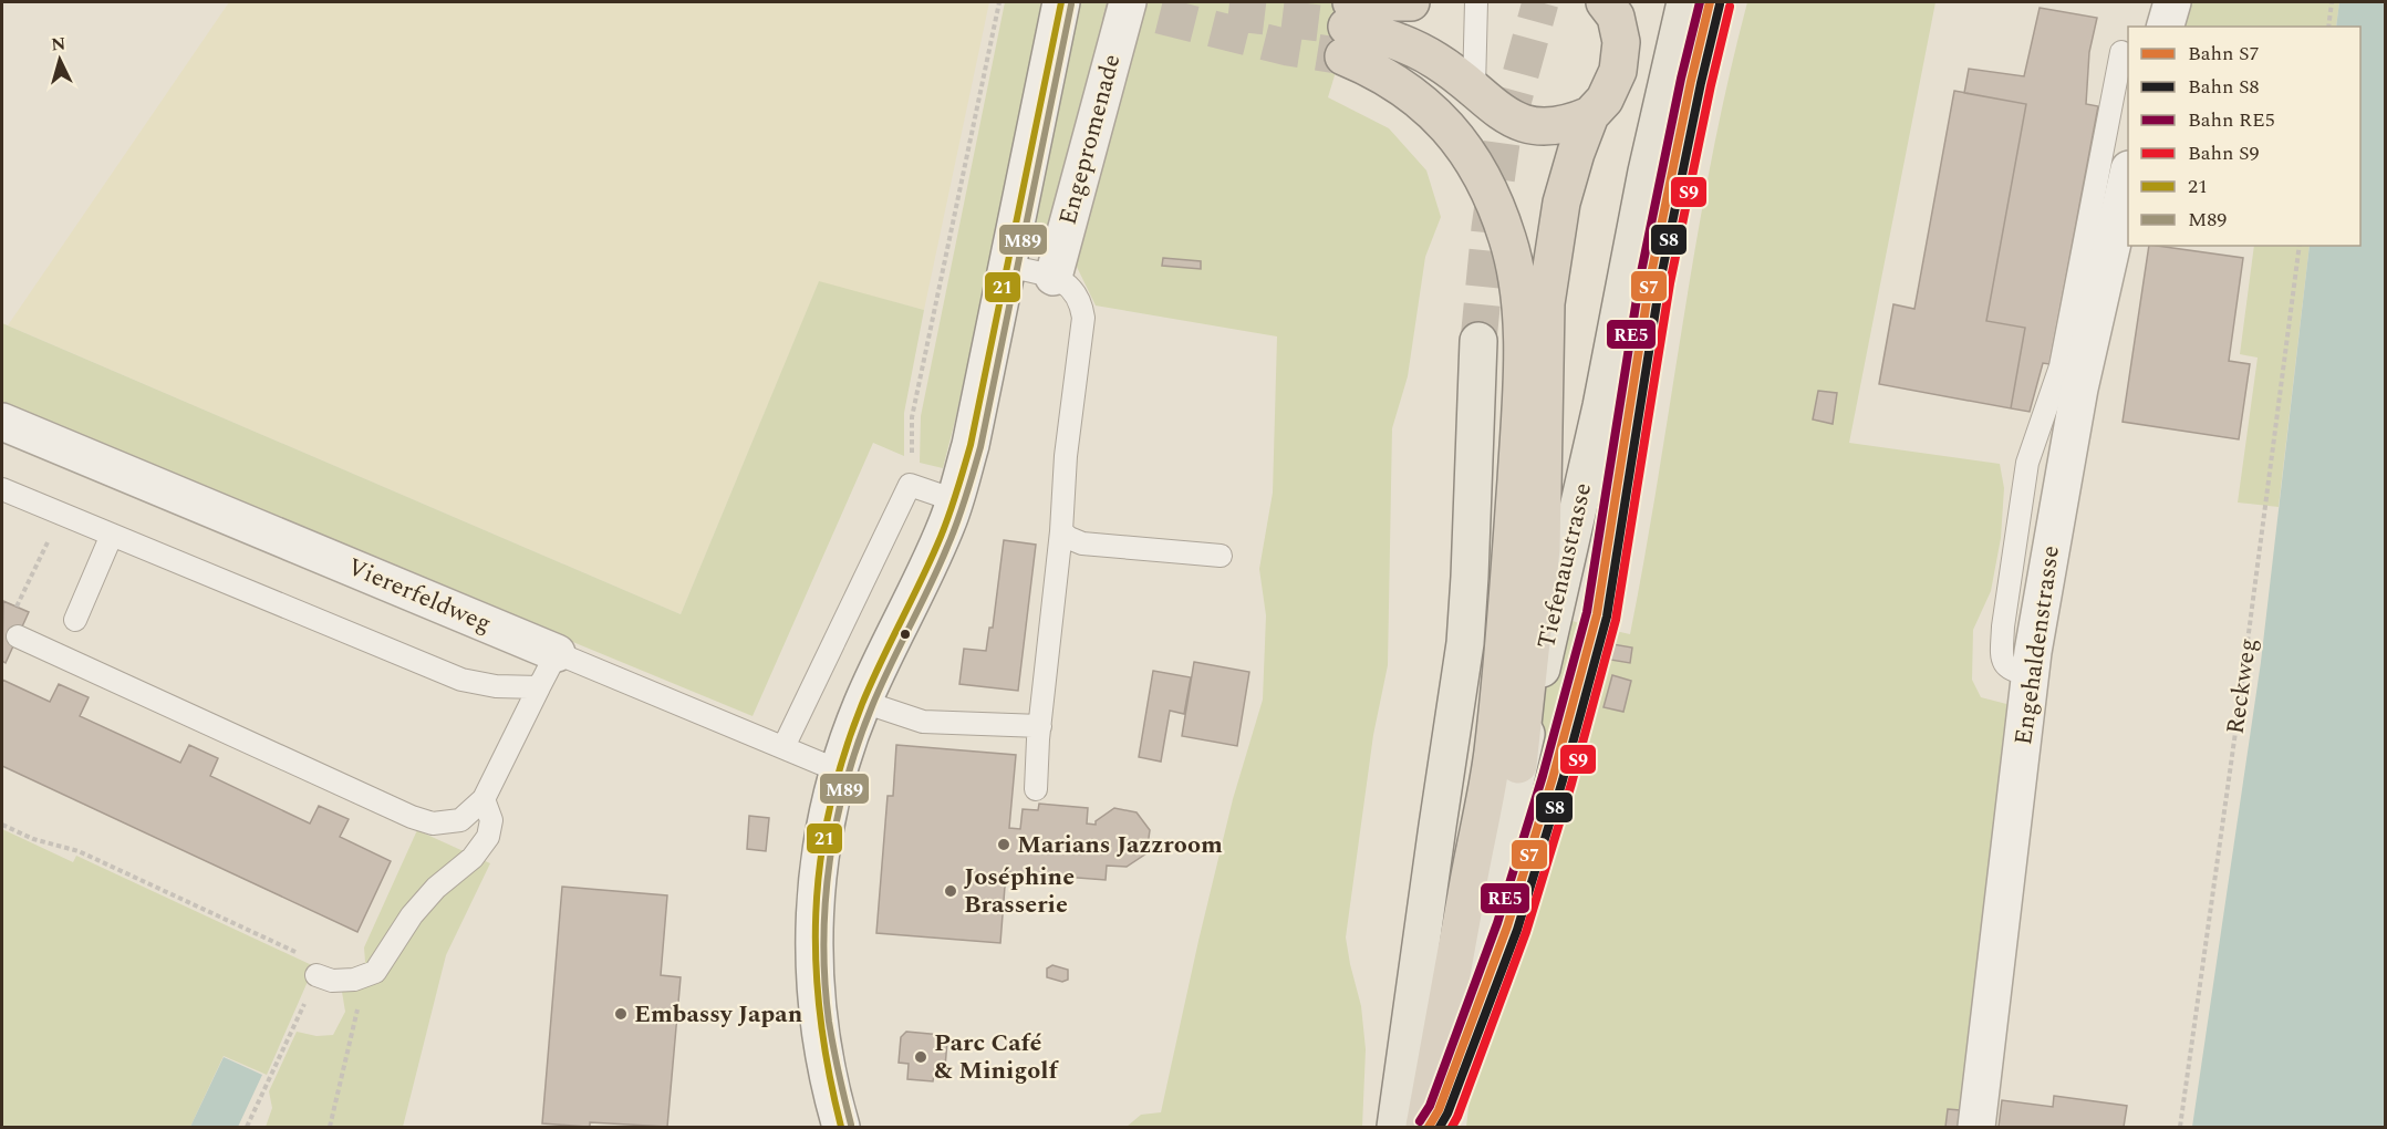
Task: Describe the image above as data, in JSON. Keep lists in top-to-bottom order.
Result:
{
  "streets": {
    "main road": ["Tiefenaustrasse"],
    "street": ["Engepromenade", "Viererfeldweg", "Engehaldenstrasse"],
    "path": ["Reckweg"]
  },
  "places": [
    "Marians Jazzroom",
    "Joséphine Brasserie",
    "Embassy Japan",
    "Parc Café & Minigolf"
  ],
  "lines": [
    "rail line S7",
    "rail line RE5",
    "transit line 21",
    "rail line S8",
    "transit line M89",
    "rail line S9"
  ],
  "legend": [
    "Bahn S7",
    "Bahn S8",
    "Bahn RE5",
    "Bahn S9",
    "21",
    "M89"
  ],
  "north": "top"
}
